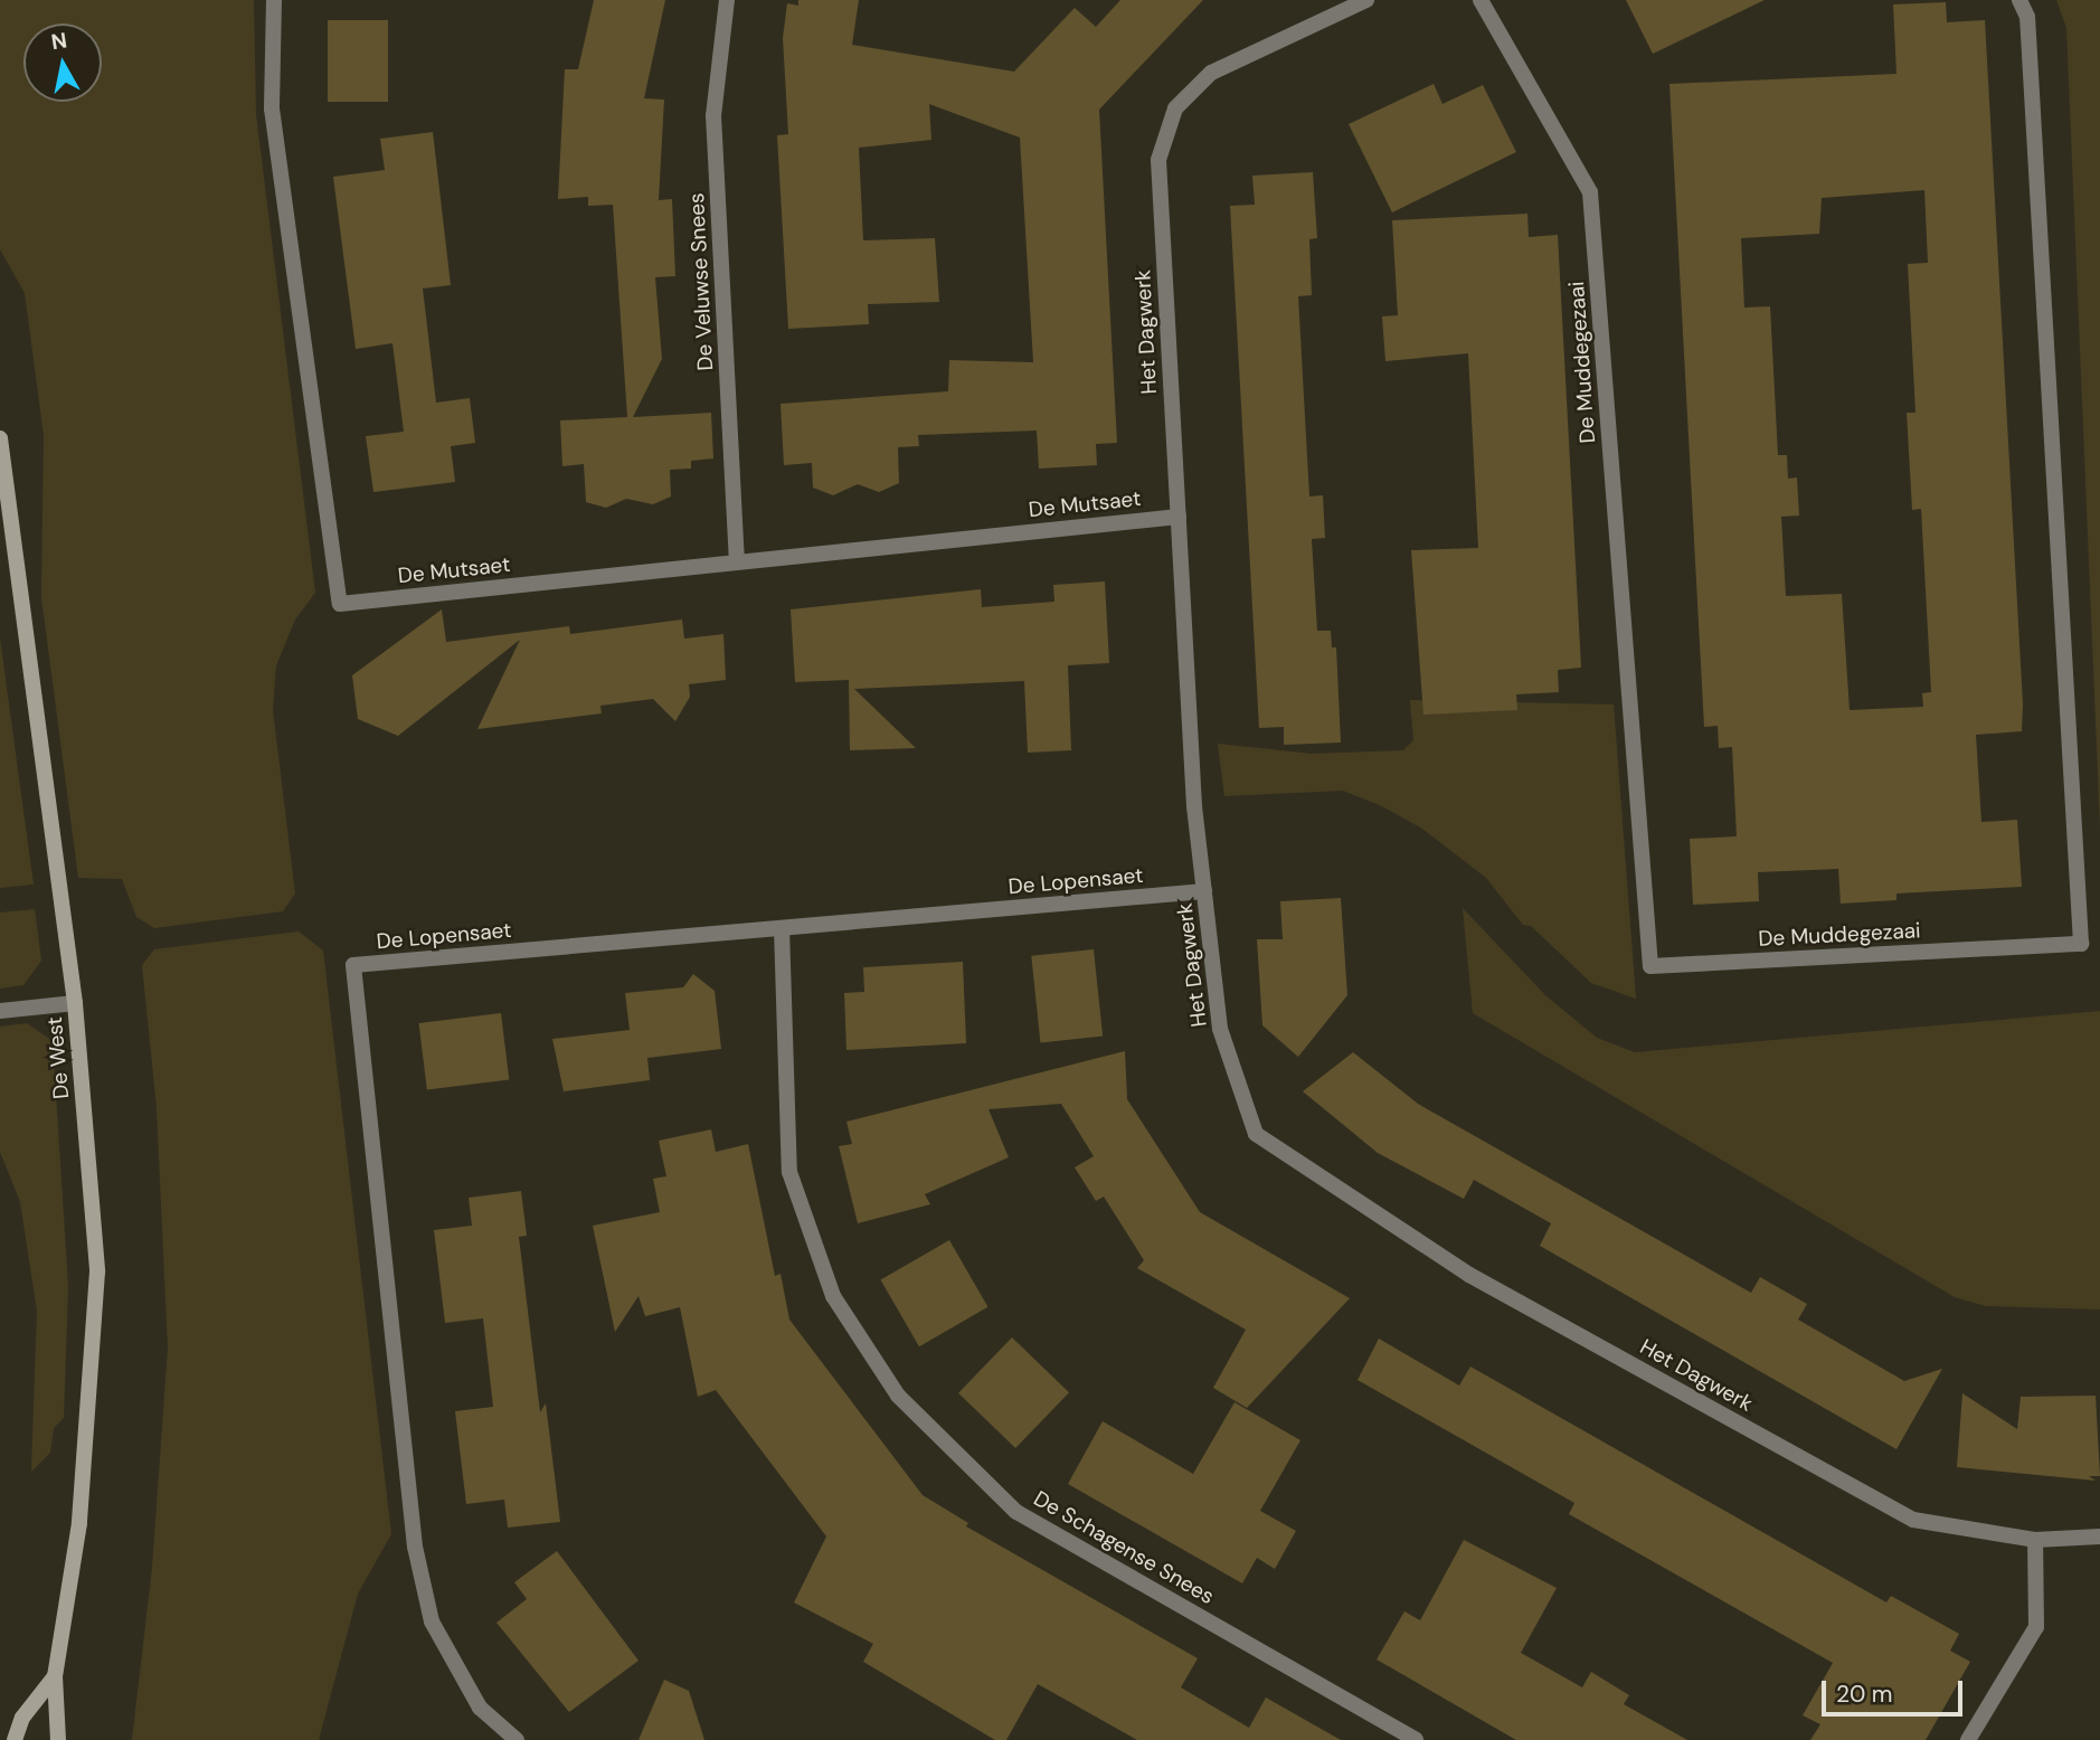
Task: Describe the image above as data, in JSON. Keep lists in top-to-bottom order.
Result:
{
  "streets": {
    "main road": ["De West"],
    "street": [
      "De Veluwse Snees",
      "Het Dagwerk",
      "De Muddegezaai",
      "De Mutsaet",
      "De Lopensaet",
      "De Schagense Snees"
    ]
  },
  "crossings": [
    ["De Veluwse Snees", "De Mutsaet"],
    ["Het Dagwerk", "De Mutsaet"],
    ["Het Dagwerk", "De Lopensaet"],
    ["De Lopensaet", "De Schagense Snees"]
  ],
  "scale_bar": "20 m",
  "north": "top"
}
